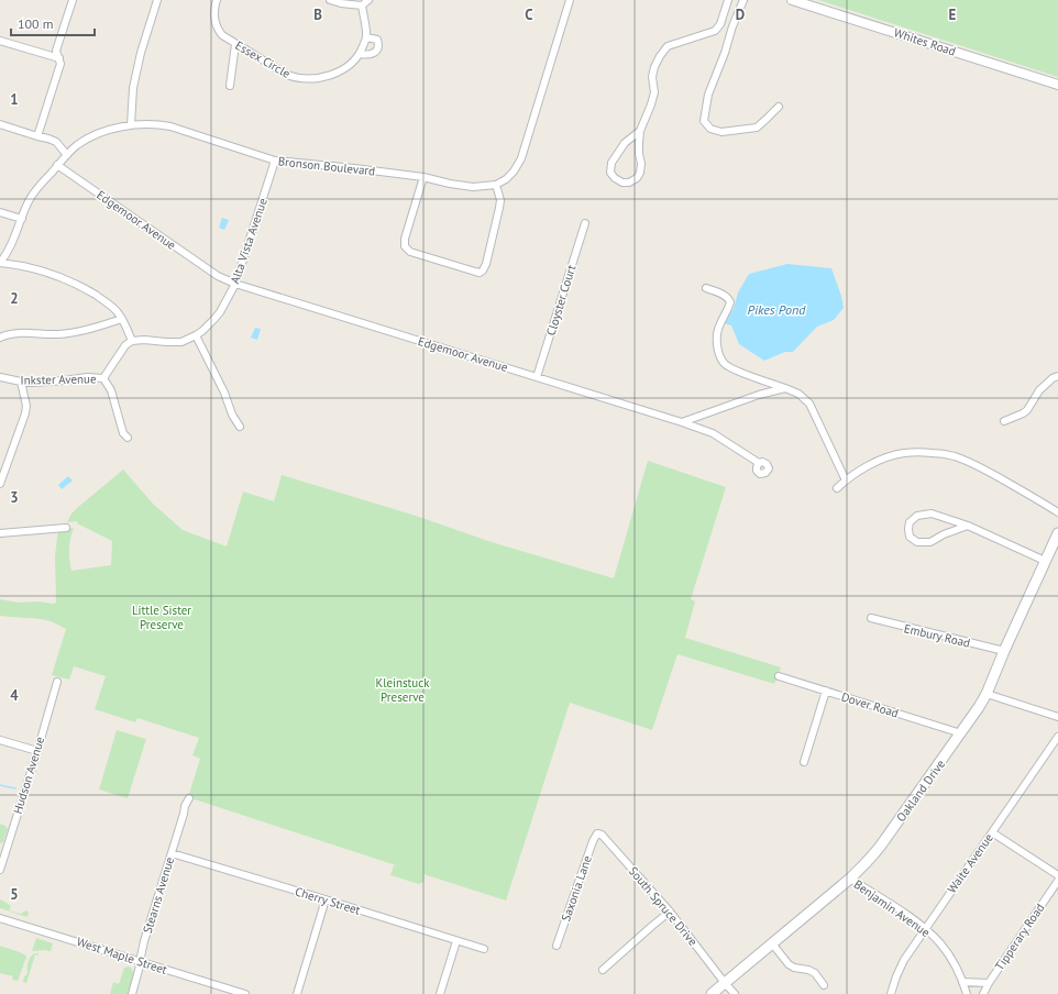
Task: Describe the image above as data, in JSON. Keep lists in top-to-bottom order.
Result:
{
  "streets": {
    "main road": ["Oakland Drive"],
    "street": [
      "Whites Road",
      "Essex Circle",
      "Bronson Boulevard",
      "Edgemoor Avenue",
      "Alta Vista Avenue",
      "Cloyster Court",
      "Inkster Avenue",
      "Embury Road",
      "Dover Road",
      "Hudson Avenue",
      "Waite Avenue",
      "Saxonia Lane",
      "Stearns Avenue",
      "Cherry Street",
      "South Spruce Drive",
      "Benjamin Avenue",
      "Tipperary Road",
      "West Maple Street"
    ]
  },
  "crossings": [
    ["Bronson Boulevard", "Edgemoor Avenue"],
    ["Bronson Boulevard", "Alta Vista Avenue"],
    ["Edgemoor Avenue", "Alta Vista Avenue"],
    ["Edgemoor Avenue", "Cloyster Court"],
    ["Embury Road", "Oakland Drive"],
    ["Dover Road", "Oakland Drive"],
    ["Oakland Drive", "South Spruce Drive"],
    ["Oakland Drive", "Benjamin Avenue"],
    ["Waite Avenue", "Benjamin Avenue"],
    ["Saxonia Lane", "South Spruce Drive"],
    ["Stearns Avenue", "Cherry Street"],
    ["Stearns Avenue", "West Maple Street"]
  ],
  "water": ["Pikes Pond"],
  "parks": ["Little Sister Preserve", "Kleinstuck Preserve"],
  "scale_bar": "100 m",
  "grid": {
    "columns": [
      "B",
      "C",
      "D",
      "E"
    ],
    "rows": [
      "1",
      "2",
      "3",
      "4",
      "5"
    ]
  }
}
